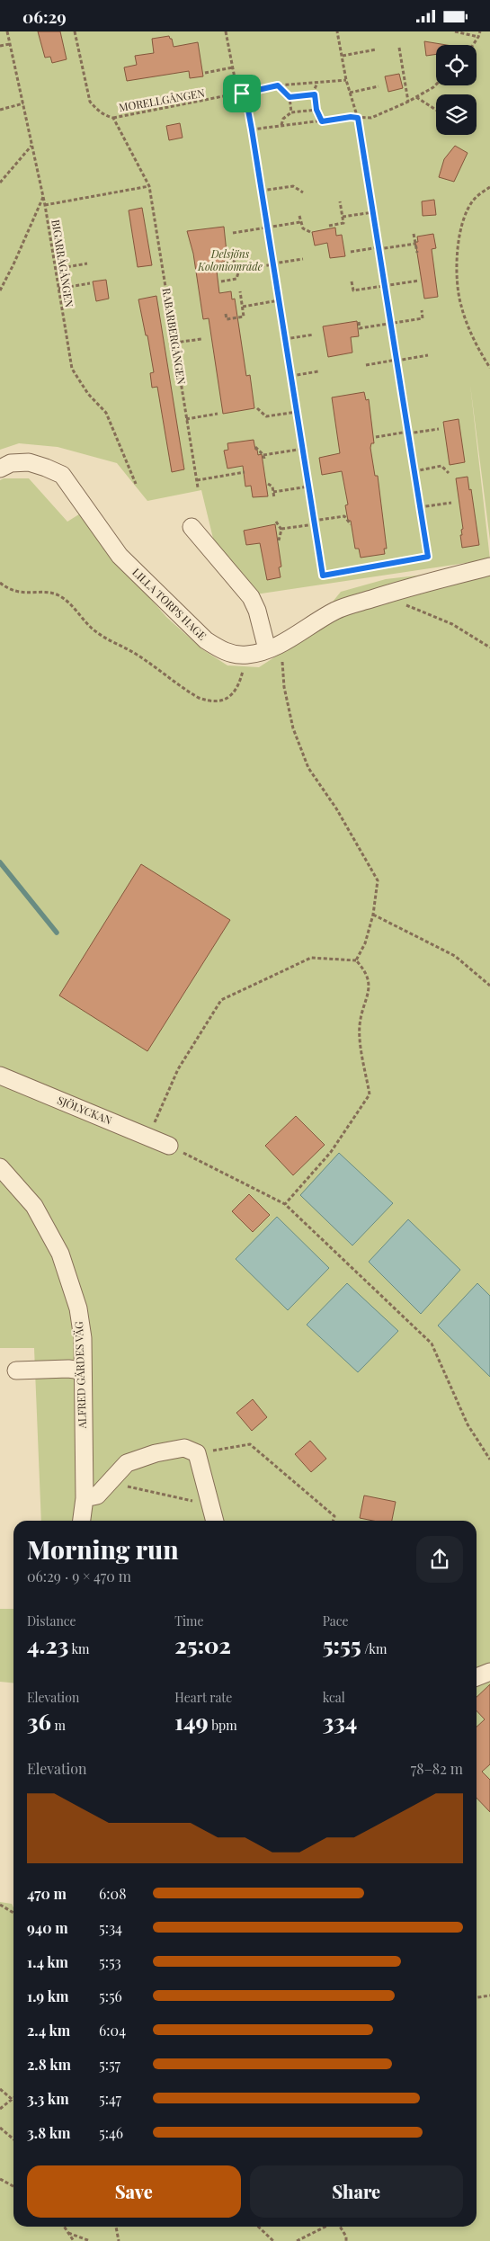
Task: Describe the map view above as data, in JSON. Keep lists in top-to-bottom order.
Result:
{
  "streets": {
    "street": ["LILLA TORPS HAGE", "SJÖLYCKAN", "ALFRED GÄRDES VÄG"],
    "path": ["MORELLGÅNGEN", "BIGARRÅGÅNGEN", "RABARBERGÅNGEN"]
  },
  "crossings": [
    ["MORELLGÅNGEN", "RABARBERGÅNGEN"]
  ],
  "parks": ["Delsjöns Koloniområde"],
  "page": {
    "status": "06:29",
    "heading": ["Morning run", "06:29 · 9 × 470 m"],
    "stats": [
      ["Distance", "4.23 km"],
      ["Time", "25:02"],
      ["Pace", "5:55 /km"],
      ["Elevation", "36 m"],
      ["Heart rate", "149 bpm"],
      ["kcal", "334"]
    ],
    "chart": ["Elevation", "78–82 m"],
    "list": [
      {
        "name": "470 m",
        "note": "6:08"
      },
      {
        "name": "940 m",
        "note": "5:34"
      },
      {
        "name": "1.4 km",
        "note": "5:53"
      },
      {
        "name": "1.9 km",
        "note": "5:56"
      },
      {
        "name": "2.4 km",
        "note": "6:04"
      },
      {
        "name": "2.8 km",
        "note": "5:57"
      },
      {
        "name": "3.3 km",
        "note": "5:47"
      },
      {
        "name": "3.8 km",
        "note": "5:46"
      }
    ],
    "buttons": ["Save", "Share"]
  }
}
